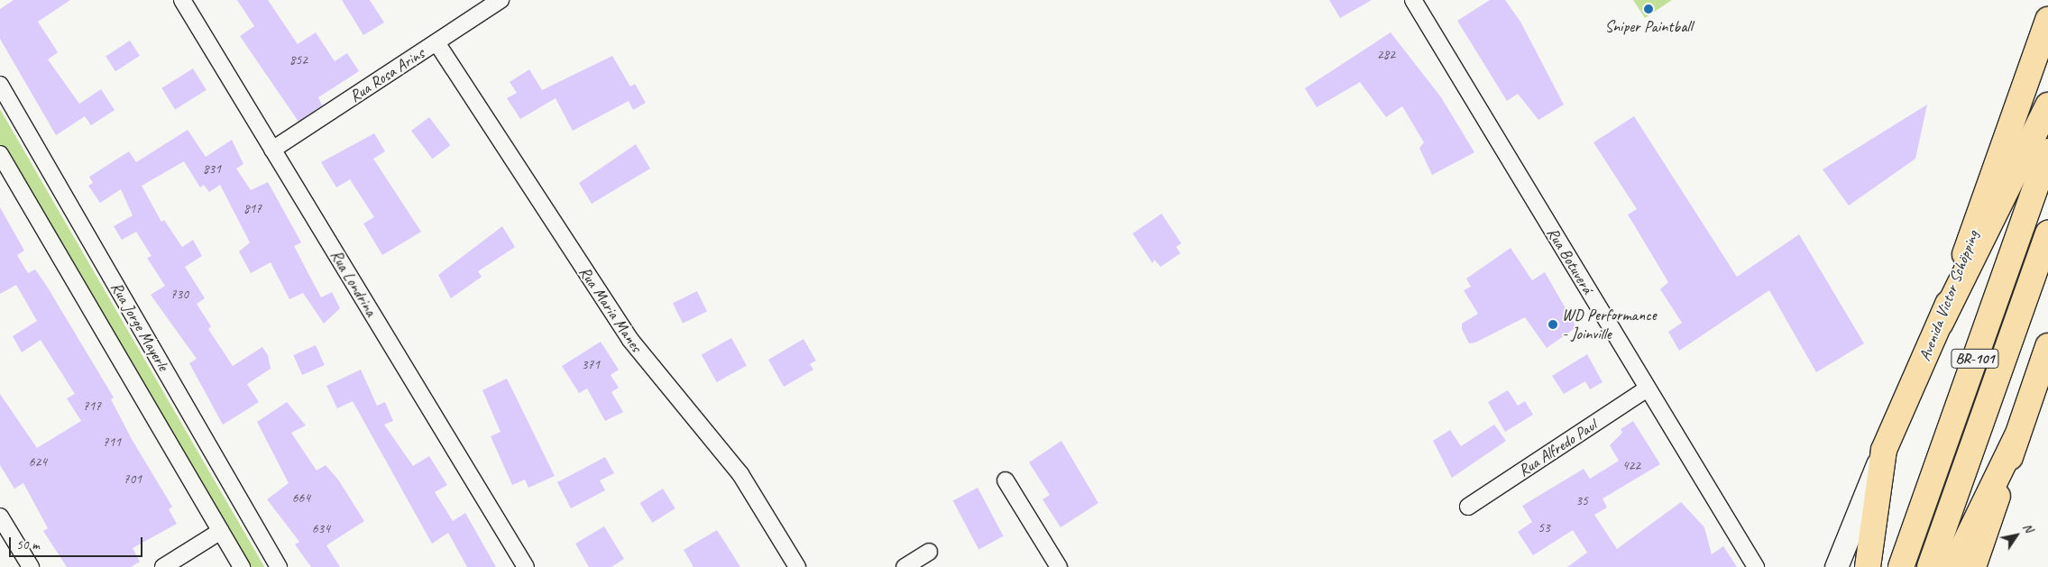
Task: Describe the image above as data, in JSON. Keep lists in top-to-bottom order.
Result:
{
  "streets": {
    "main road": ["Avenida Victor Schöpping", "BR-101"],
    "street": [
      "Rua Rosa Arins",
      "Rua Botuverá",
      "Rua Londrina",
      "Rua Maria Manes",
      "Rua Jorge Mayerle",
      "Rua Alfredo Paul"
    ]
  },
  "crossings": [
    ["Rua Rosa Arins", "Rua Londrina"],
    ["Rua Rosa Arins", "Rua Maria Manes"],
    ["Rua Botuverá", "Rua Alfredo Paul"]
  ],
  "places": ["Sniper Paintball", "WD Performance - Joinville"],
  "house_numbers": [
    "282",
    "852",
    "831",
    "817",
    "730",
    "371",
    "717",
    "711",
    "624",
    "422",
    "701",
    "664",
    "35",
    "53",
    "634"
  ],
  "scale_bar": "50 m",
  "north": "top right"
}
